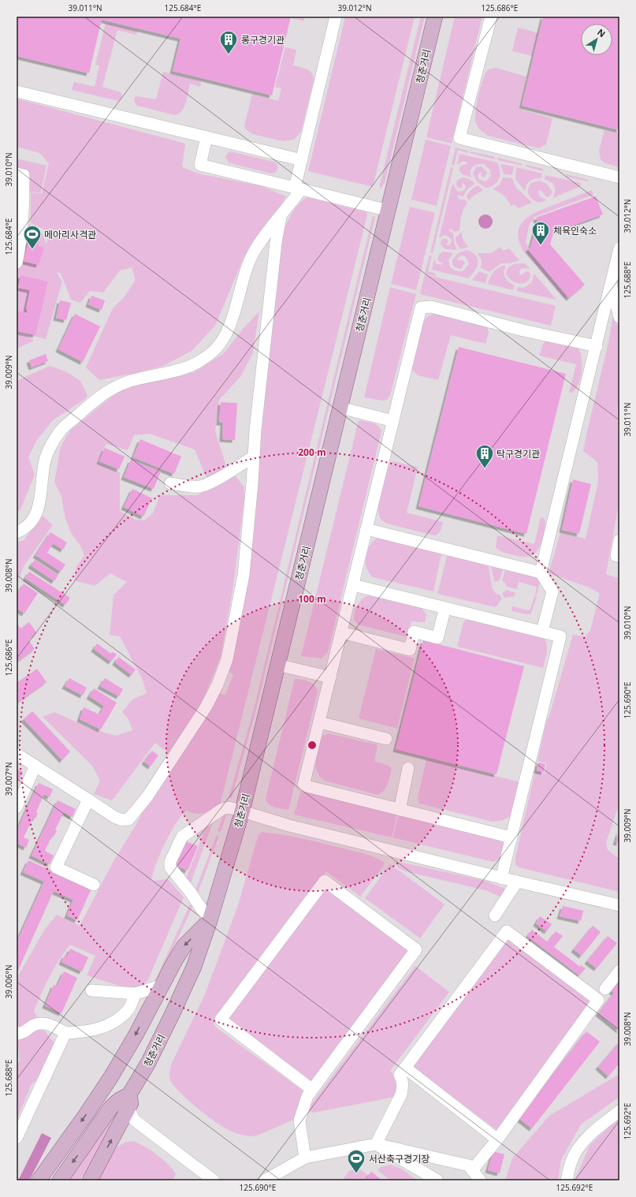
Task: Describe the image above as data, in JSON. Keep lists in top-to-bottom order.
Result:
{
  "streets": {
    "main road": ["청춘거리"]
  },
  "places": {
    "building": ["롱구경기관", "체육인숙소", "탁구경기관"],
    "sports": ["메아리사격관", "서산축구경기장"]
  },
  "north": "top right",
  "coordinates": [
    "39.011°N",
    "125.684°E",
    "39.012°N",
    "125.686°E",
    "39.010°N",
    "125.688°E",
    "39.009°N",
    "39.008°N",
    "125.690°E",
    "39.007°N",
    "39.006°N",
    "125.692°E"
  ],
  "rings": ["200 m", "100 m"]
}
